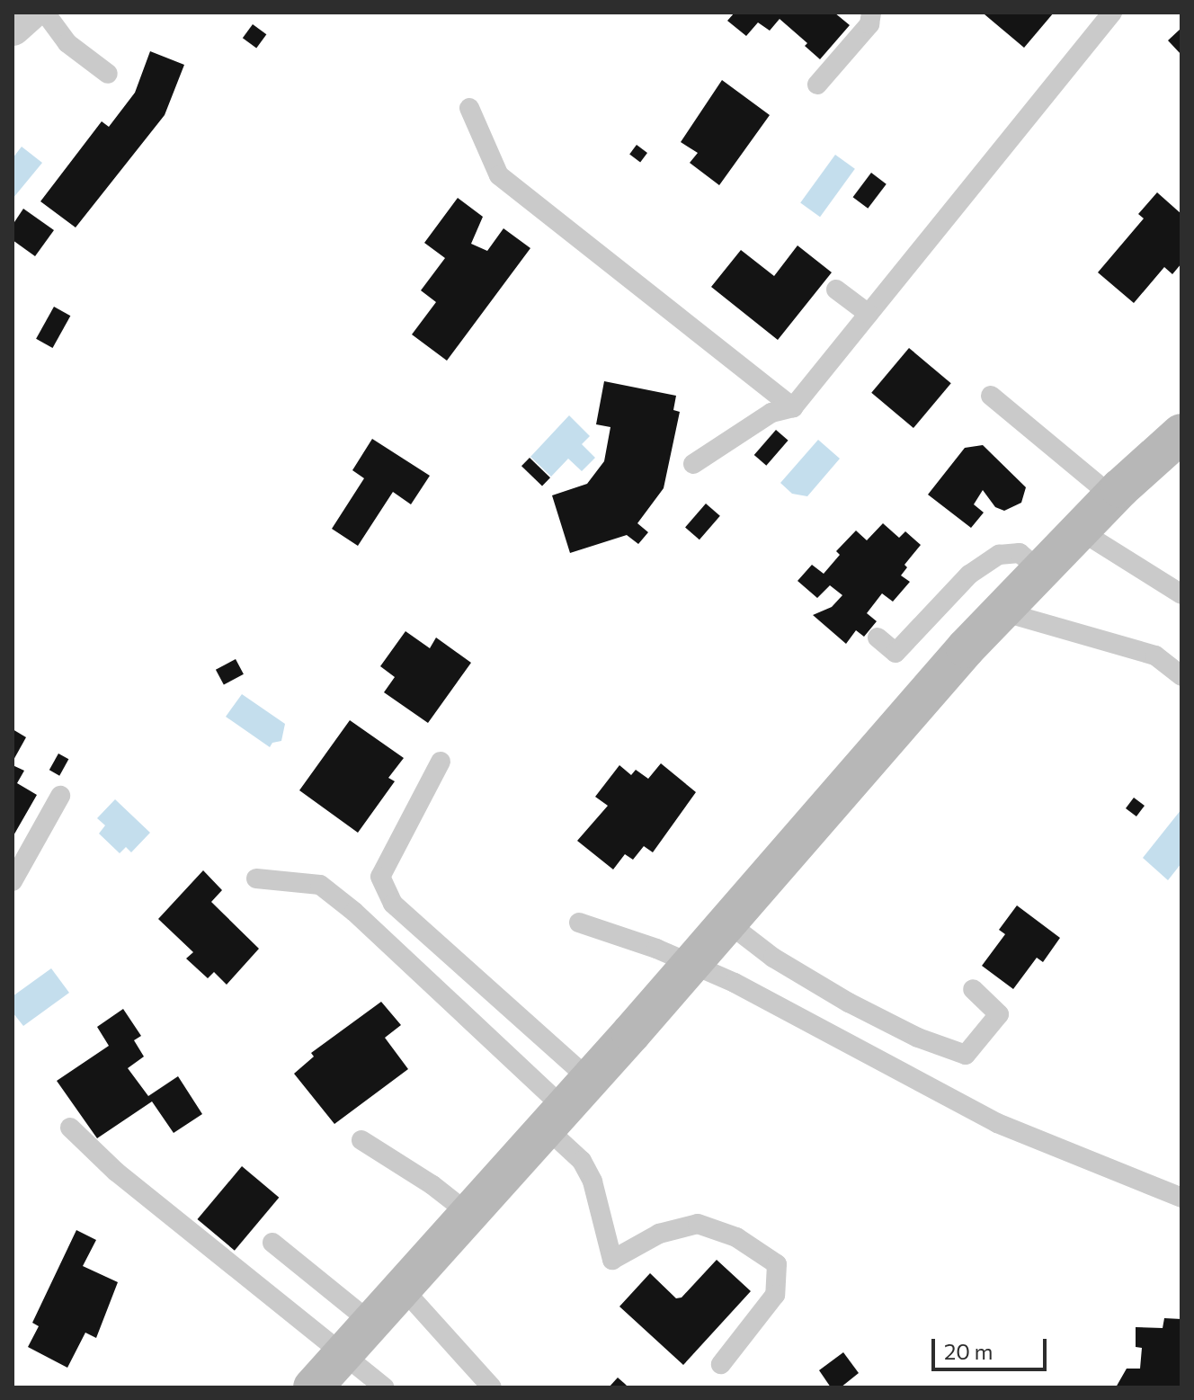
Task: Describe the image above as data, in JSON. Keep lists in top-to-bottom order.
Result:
{
  "scale_bar": "20 m"
}
